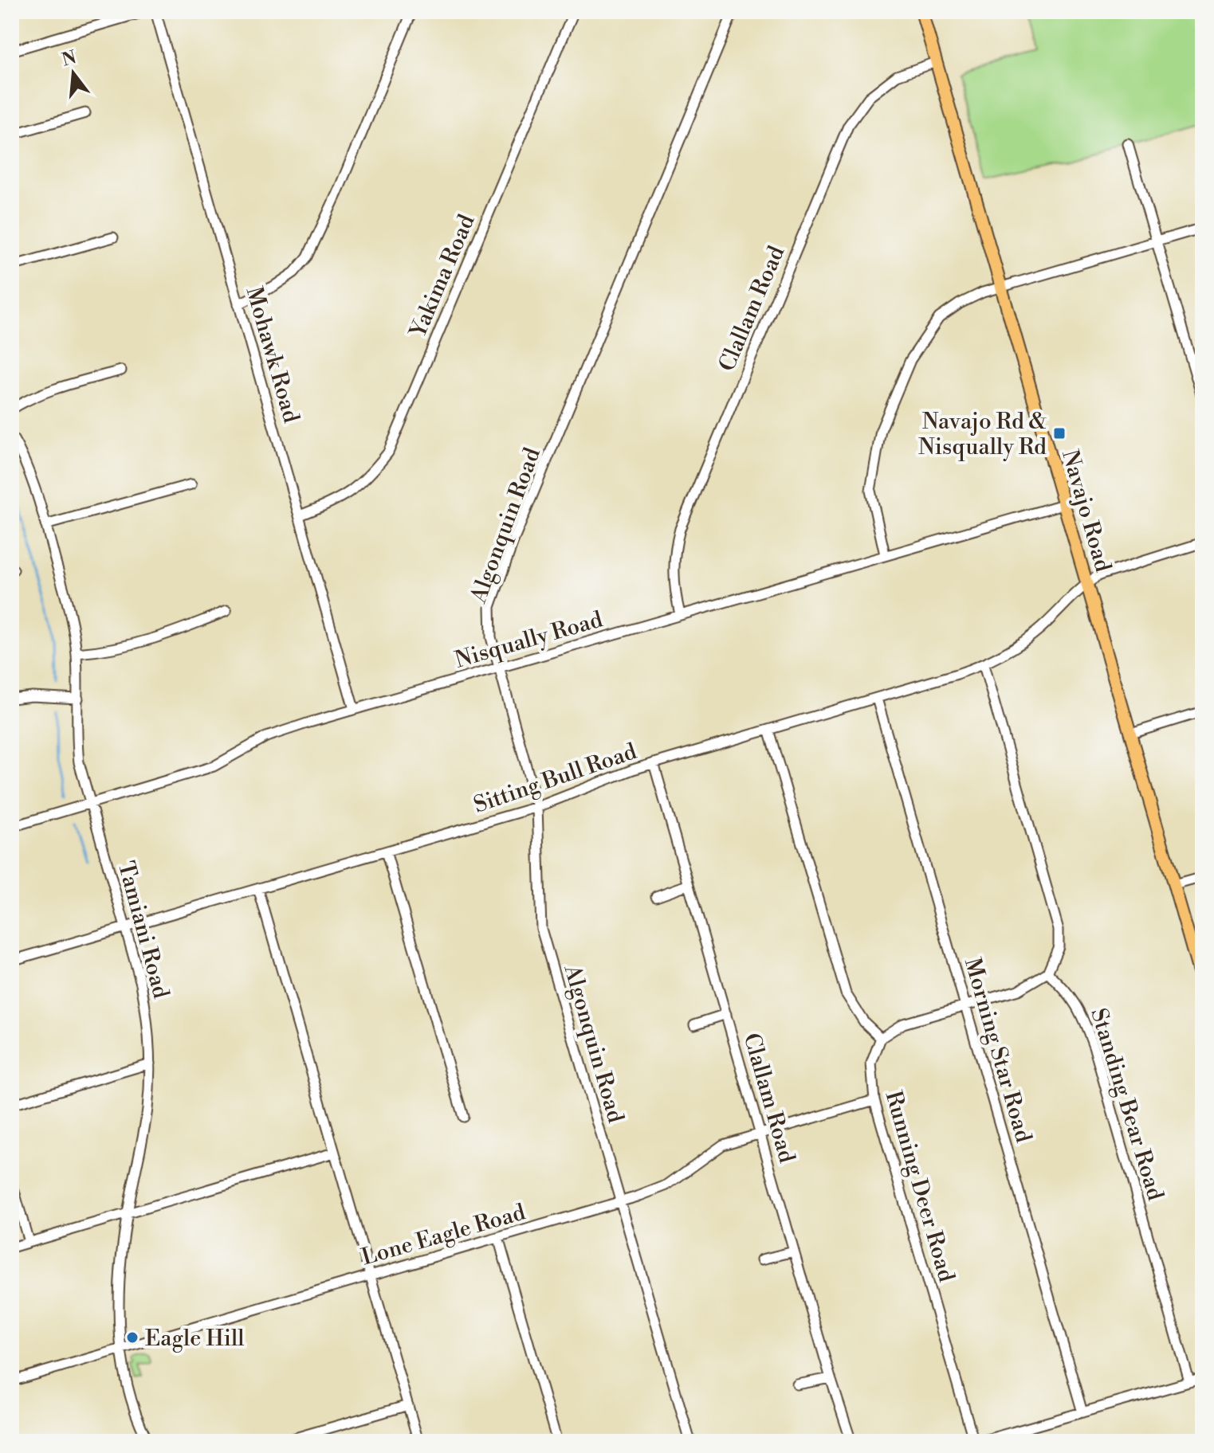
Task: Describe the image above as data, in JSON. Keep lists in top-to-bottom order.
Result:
{
  "streets": {
    "main road": ["Navajo Road"],
    "street": [
      "Yakima Road",
      "Clallam Road",
      "Mohawk Road",
      "Algonquin Road",
      "Nisqually Road",
      "Sitting Bull Road",
      "Tamiani Road",
      "Morning Star Road",
      "Standing Bear Road",
      "Running Deer Road",
      "Lone Eagle Road"
    ]
  },
  "crossings": [
    ["Yakima Road", "Mohawk Road"],
    ["Clallam Road", "Navajo Road"],
    ["Clallam Road", "Nisqually Road"],
    ["Clallam Road", "Sitting Bull Road"],
    ["Clallam Road", "Lone Eagle Road"],
    ["Mohawk Road", "Nisqually Road"],
    ["Navajo Road", "Nisqually Road"],
    ["Navajo Road", "Sitting Bull Road"],
    ["Algonquin Road", "Nisqually Road"],
    ["Algonquin Road", "Sitting Bull Road"],
    ["Algonquin Road", "Lone Eagle Road"],
    ["Nisqually Road", "Tamiani Road"],
    ["Sitting Bull Road", "Tamiani Road"],
    ["Sitting Bull Road", "Morning Star Road"],
    ["Tamiani Road", "Lone Eagle Road"],
    ["Running Deer Road", "Lone Eagle Road"]
  ],
  "places": {
    "transit": ["Navajo Rd & Nisqually Rd"],
    "other": ["Eagle Hill"]
  },
  "north": "top"
}
